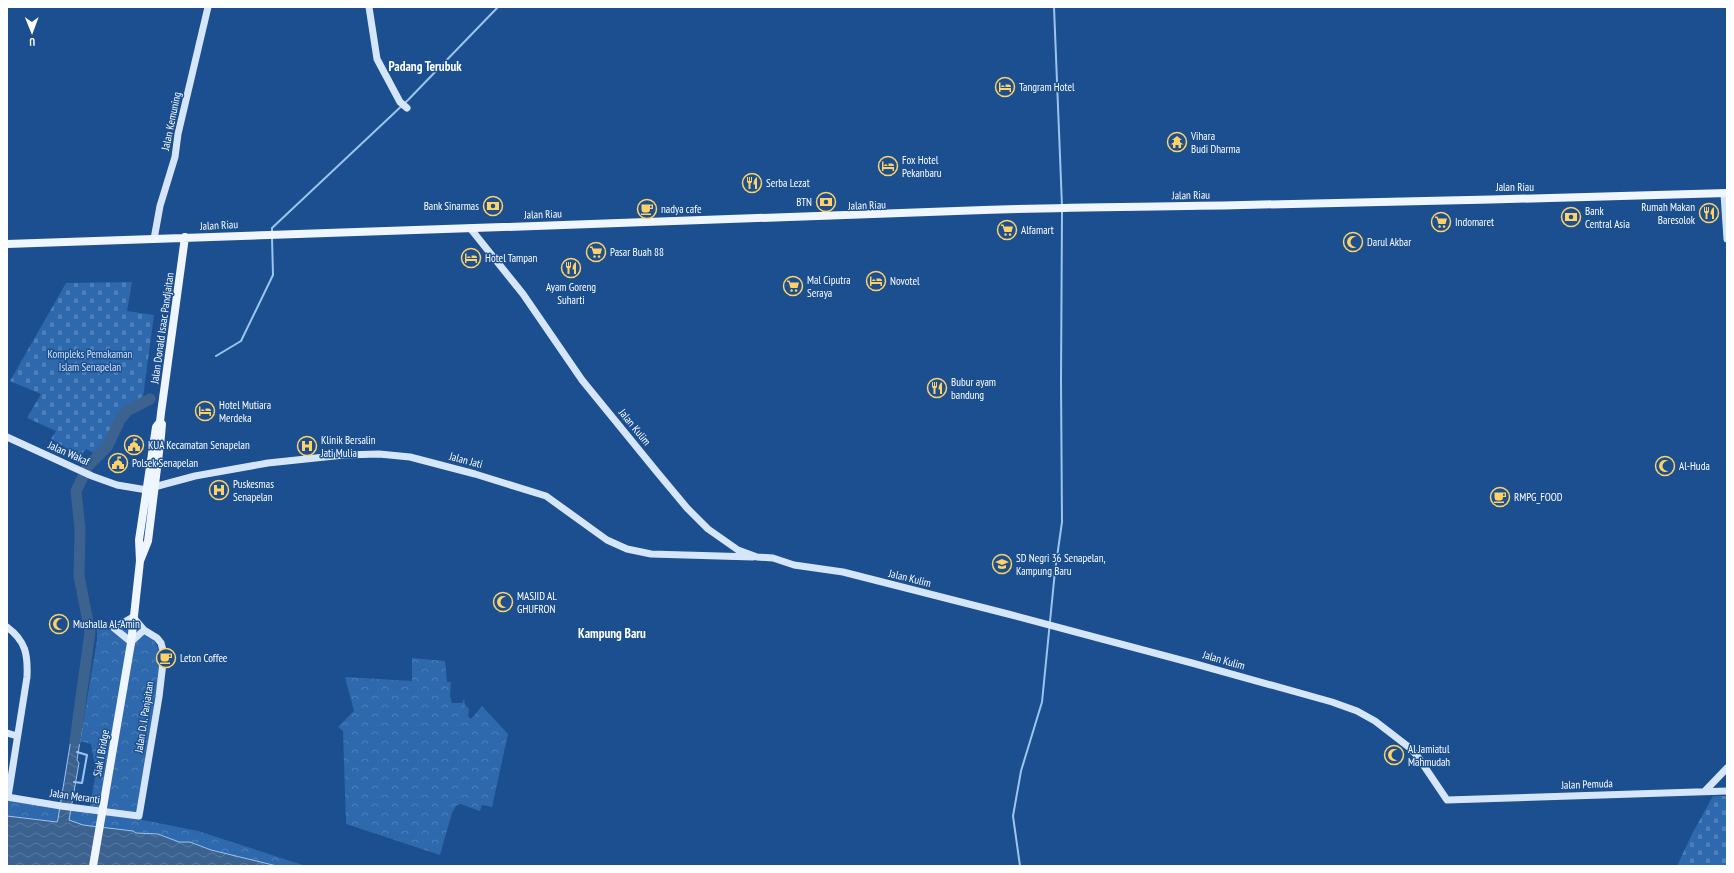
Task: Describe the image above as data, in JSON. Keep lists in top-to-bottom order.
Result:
{
  "streets": {
    "main road": [
      "Jalan Kemuning",
      "Jalan Riau",
      "Jalan Donald Isaac Pandjaitan",
      "Jalan Kulim",
      "Jalan Wakaf",
      "Jalan Jati",
      "Jalan D. I. Panjaitan",
      "Siak I Bridge",
      "Jalan Pemuda",
      "Jalan Meranti"
    ]
  },
  "crossings": [
    ["Jalan Kemuning", "Jalan Riau"],
    ["Jalan Riau", "Jalan Donald Isaac Pandjaitan"],
    ["Jalan Riau", "Jalan Kulim"],
    ["Jalan Donald Isaac Pandjaitan", "Jalan Wakaf"],
    ["Jalan Donald Isaac Pandjaitan", "Jalan Jati"],
    ["Jalan Donald Isaac Pandjaitan", "Jalan D. I. Panjaitan"],
    ["Jalan Donald Isaac Pandjaitan", "Siak I Bridge"],
    ["Jalan Kulim", "Jalan Jati"],
    ["Jalan Kulim", "Jalan Pemuda"],
    ["Jalan Wakaf", "Jalan Jati"],
    ["Jalan D. I. Panjaitan", "Jalan Meranti"]
  ],
  "districts": ["Padang Terubuk", "Kampung Baru"],
  "parks": ["Kompleks Pemakaman Islam Senapelan"],
  "places": {
    "hotel": [
      "Tangram Hotel",
      "Fox Hotel Pekanbaru",
      "Hotel Tampan",
      "Novotel",
      "Hotel Mutiara Merdeka"
    ],
    "temple": ["Vihara Budi Dharma"],
    "restaurant": [
      "Serba Lezat",
      "Rumah Makan Baresolok",
      "Ayam Goreng Suharti",
      "Bubur ayam bandung"
    ],
    "bank": ["BTN", "Bank Sinarmas", "Bank Central Asia"],
    "cafe": ["nadya cafe", "RMPG_FOOD", "Leton Coffee"],
    "supermarket": [
      "Indomaret",
      "Alfamart",
      "Pasar Buah 88",
      "Mal Ciputra Seraya"
    ],
    "mosque": [
      "Darul Akbar",
      "Al-Huda",
      "MASJID AL GHUFRON",
      "Mushalla Al-Amin",
      "Al Jamiatul Mahmudah"
    ],
    "public building": ["KUA Kecamatan Senapelan", "Polsek Senapelan"],
    "hospital": ["Klinik Bersalin Jati Mulia", "Puskesmas Senapelan"],
    "school or university": ["SD Negri 36 Senapelan, Kampung Baru"]
  },
  "north": "bottom"
}
